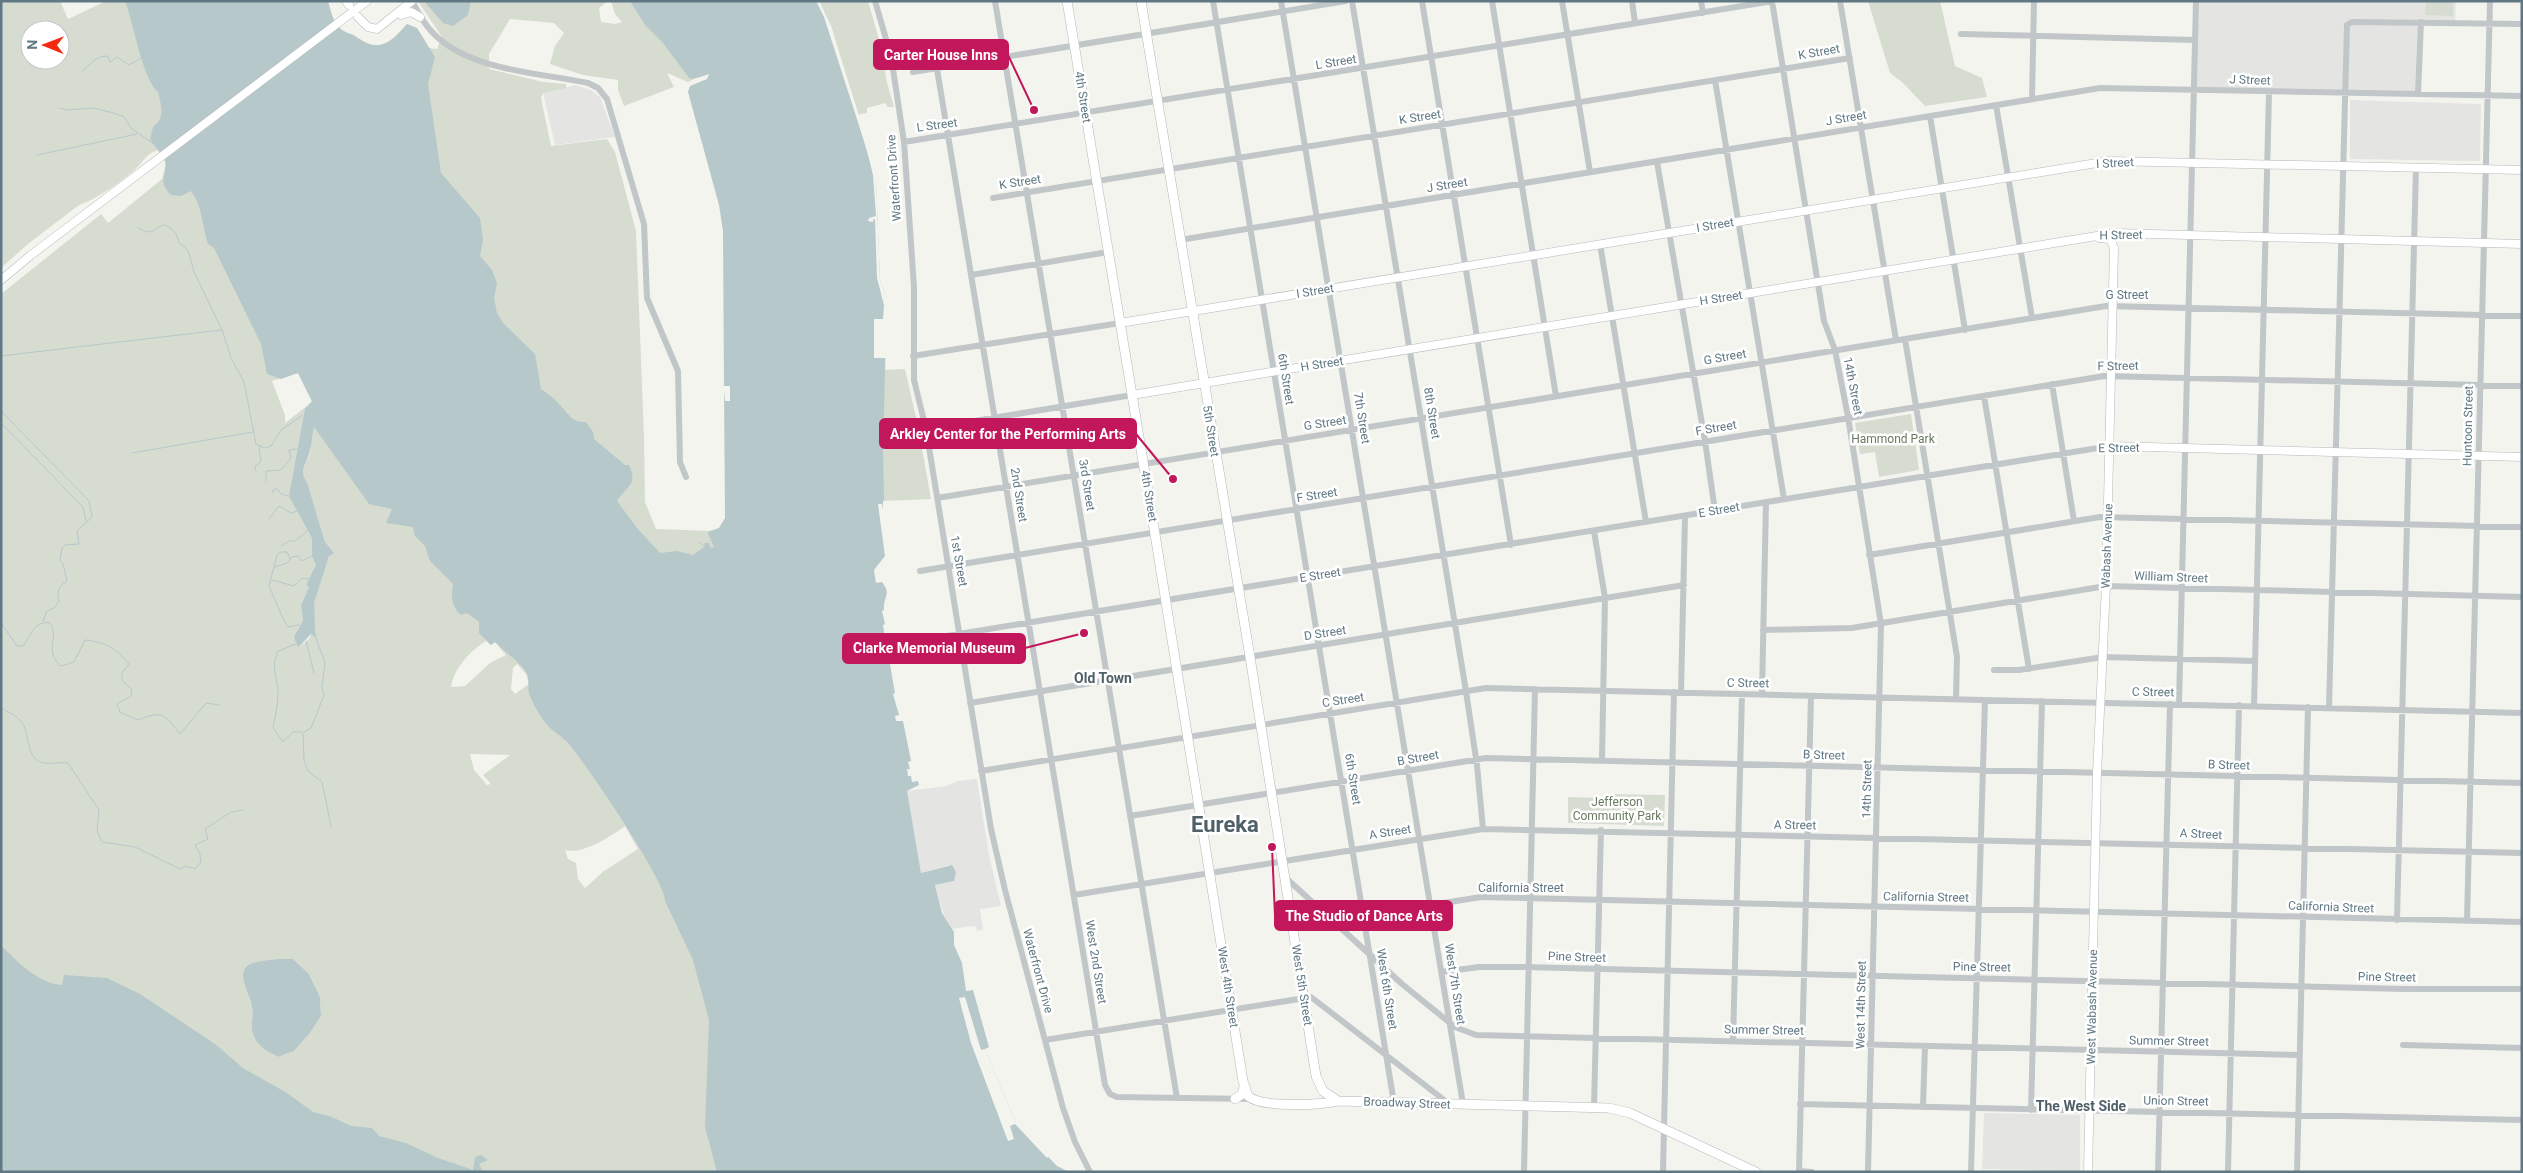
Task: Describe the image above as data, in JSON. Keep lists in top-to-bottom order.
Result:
{
  "streets": {
    "highway": [
      "4th Street",
      "5th Street",
      "West 5th Street",
      "West 4th Street",
      "Broadway Street"
    ],
    "main road": [
      "I Street",
      "H Street",
      "E Street",
      "Wabash Avenue",
      "West Wabash Avenue"
    ],
    "street": [
      "K Street",
      "L Street",
      "J Street",
      "Waterfront Drive",
      "G Street",
      "F Street",
      "6th Street",
      "14th Street",
      "8th Street",
      "7th Street",
      "Huntoon Street",
      "3rd Street",
      "2nd Street",
      "1st Street",
      "William Street",
      "D Street",
      "C Street",
      "B Street",
      "A Street",
      "California Street",
      "Pine Street",
      "West 2nd Street",
      "West 7th Street",
      "West 6th Street",
      "West 14th Street",
      "Summer Street",
      "Union Street"
    ]
  },
  "crossings": [
    ["K Street", "4th Street"],
    ["K Street", "6th Street"],
    ["K Street", "14th Street"],
    ["K Street", "8th Street"],
    ["K Street", "7th Street"],
    ["K Street", "5th Street"],
    ["K Street", "3rd Street"],
    ["L Street", "4th Street"],
    ["L Street", "Waterfront Drive"],
    ["L Street", "6th Street"],
    ["L Street", "14th Street"],
    ["L Street", "8th Street"],
    ["L Street", "7th Street"],
    ["L Street", "5th Street"],
    ["L Street", "3rd Street"],
    ["L Street", "2nd Street"],
    ["J Street", "6th Street"],
    ["J Street", "14th Street"],
    ["J Street", "8th Street"],
    ["J Street", "7th Street"],
    ["J Street", "Huntoon Street"],
    ["J Street", "5th Street"],
    ["4th Street", "I Street"],
    ["4th Street", "H Street"],
    ["4th Street", "G Street"],
    ["4th Street", "F Street"],
    ["4th Street", "E Street"],
    ["4th Street", "D Street"],
    ["4th Street", "C Street"],
    ["4th Street", "B Street"],
    ["4th Street", "A Street"],
    ["4th Street", "West 4th Street"],
    ["I Street", "Waterfront Drive"],
    ["I Street", "6th Street"],
    ["I Street", "14th Street"],
    ["I Street", "8th Street"],
    ["I Street", "7th Street"],
    ["I Street", "Huntoon Street"],
    ["I Street", "5th Street"],
    ["I Street", "3rd Street"],
    ["I Street", "2nd Street"],
    ["I Street", "1st Street"],
    ["Waterfront Drive", "1st Street"],
    ["Waterfront Drive", "C Street"],
    ["H Street", "6th Street"],
    ["H Street", "14th Street"],
    ["H Street", "8th Street"],
    ["H Street", "7th Street"],
    ["H Street", "Huntoon Street"],
    ["H Street", "5th Street"],
    ["H Street", "3rd Street"],
    ["H Street", "2nd Street"],
    ["H Street", "1st Street"],
    ["G Street", "6th Street"],
    ["G Street", "14th Street"],
    ["G Street", "8th Street"],
    ["G Street", "7th Street"],
    ["G Street", "Huntoon Street"],
    ["G Street", "5th Street"],
    ["G Street", "3rd Street"],
    ["G Street", "2nd Street"],
    ["G Street", "Wabash Avenue"],
    ["G Street", "1st Street"],
    ["F Street", "6th Street"],
    ["F Street", "14th Street"],
    ["F Street", "8th Street"],
    ["F Street", "7th Street"],
    ["F Street", "Huntoon Street"],
    ["F Street", "5th Street"],
    ["F Street", "3rd Street"],
    ["F Street", "2nd Street"],
    ["F Street", "Wabash Avenue"],
    ["F Street", "1st Street"],
    ["6th Street", "E Street"],
    ["6th Street", "D Street"],
    ["6th Street", "C Street"],
    ["6th Street", "B Street"],
    ["6th Street", "A Street"],
    ["6th Street", "West 6th Street"],
    ["14th Street", "E Street"],
    ["14th Street", "William Street"],
    ["14th Street", "C Street"],
    ["14th Street", "B Street"],
    ["14th Street", "A Street"],
    ["14th Street", "West 14th Street"],
    ["8th Street", "E Street"],
    ["8th Street", "D Street"],
    ["8th Street", "C Street"],
    ["8th Street", "B Street"],
    ["8th Street", "A Street"],
    ["7th Street", "E Street"],
    ["7th Street", "D Street"],
    ["7th Street", "C Street"],
    ["7th Street", "B Street"],
    ["7th Street", "A Street"],
    ["7th Street", "West 7th Street"],
    ["Huntoon Street", "E Street"],
    ["Huntoon Street", "William Street"],
    ["Huntoon Street", "C Street"],
    ["Huntoon Street", "B Street"],
    ["Huntoon Street", "A Street"],
    ["Huntoon Street", "California Street"],
    ["5th Street", "E Street"],
    ["5th Street", "D Street"],
    ["5th Street", "C Street"],
    ["5th Street", "B Street"],
    ["5th Street", "A Street"],
    ["5th Street", "West 5th Street"],
    ["E Street", "3rd Street"],
    ["E Street", "2nd Street"],
    ["E Street", "Wabash Avenue"],
    ["E Street", "1st Street"],
    ["3rd Street", "D Street"],
    ["3rd Street", "C Street"],
    ["3rd Street", "B Street"],
    ["3rd Street", "A Street"],
    ["3rd Street", "Broadway Street"],
    ["2nd Street", "D Street"],
    ["2nd Street", "C Street"],
    ["2nd Street", "A Street"],
    ["2nd Street", "West 2nd Street"],
    ["Wabash Avenue", "William Street"],
    ["Wabash Avenue", "C Street"],
    ["Wabash Avenue", "B Street"],
    ["Wabash Avenue", "A Street"],
    ["Wabash Avenue", "West Wabash Avenue"],
    ["1st Street", "D Street"],
    ["1st Street", "C Street"],
    ["A Street", "West 2nd Street"],
    ["A Street", "West 7th Street"],
    ["A Street", "West 5th Street"],
    ["A Street", "West 4th Street"],
    ["A Street", "West 6th Street"],
    ["A Street", "West 14th Street"],
    ["A Street", "West Wabash Avenue"],
    ["California Street", "West 7th Street"],
    ["California Street", "West 6th Street"],
    ["California Street", "West 14th Street"],
    ["California Street", "West Wabash Avenue"],
    ["California Street", "Summer Street"],
    ["Pine Street", "West 7th Street"],
    ["Pine Street", "West 14th Street"],
    ["Pine Street", "West Wabash Avenue"],
    ["West 2nd Street", "Broadway Street"],
    ["West 7th Street", "Summer Street"],
    ["West 7th Street", "Broadway Street"],
    ["West 5th Street", "Summer Street"],
    ["West 4th Street", "Broadway Street"],
    ["West 6th Street", "Summer Street"],
    ["West 6th Street", "Broadway Street"],
    ["West 14th Street", "Summer Street"],
    ["West 14th Street", "Union Street"],
    ["West Wabash Avenue", "Summer Street"],
    ["West Wabash Avenue", "Union Street"]
  ],
  "districts": ["Old Town", "Eureka", "The West Side"],
  "parks": ["Hammond Park", "Jefferson Community Park"],
  "places": [
    "Carter House Inns",
    "Arkley Center for the Performing Arts",
    "Clarke Memorial Museum",
    "The Studio of Dance Arts"
  ],
  "north": "left"
}
